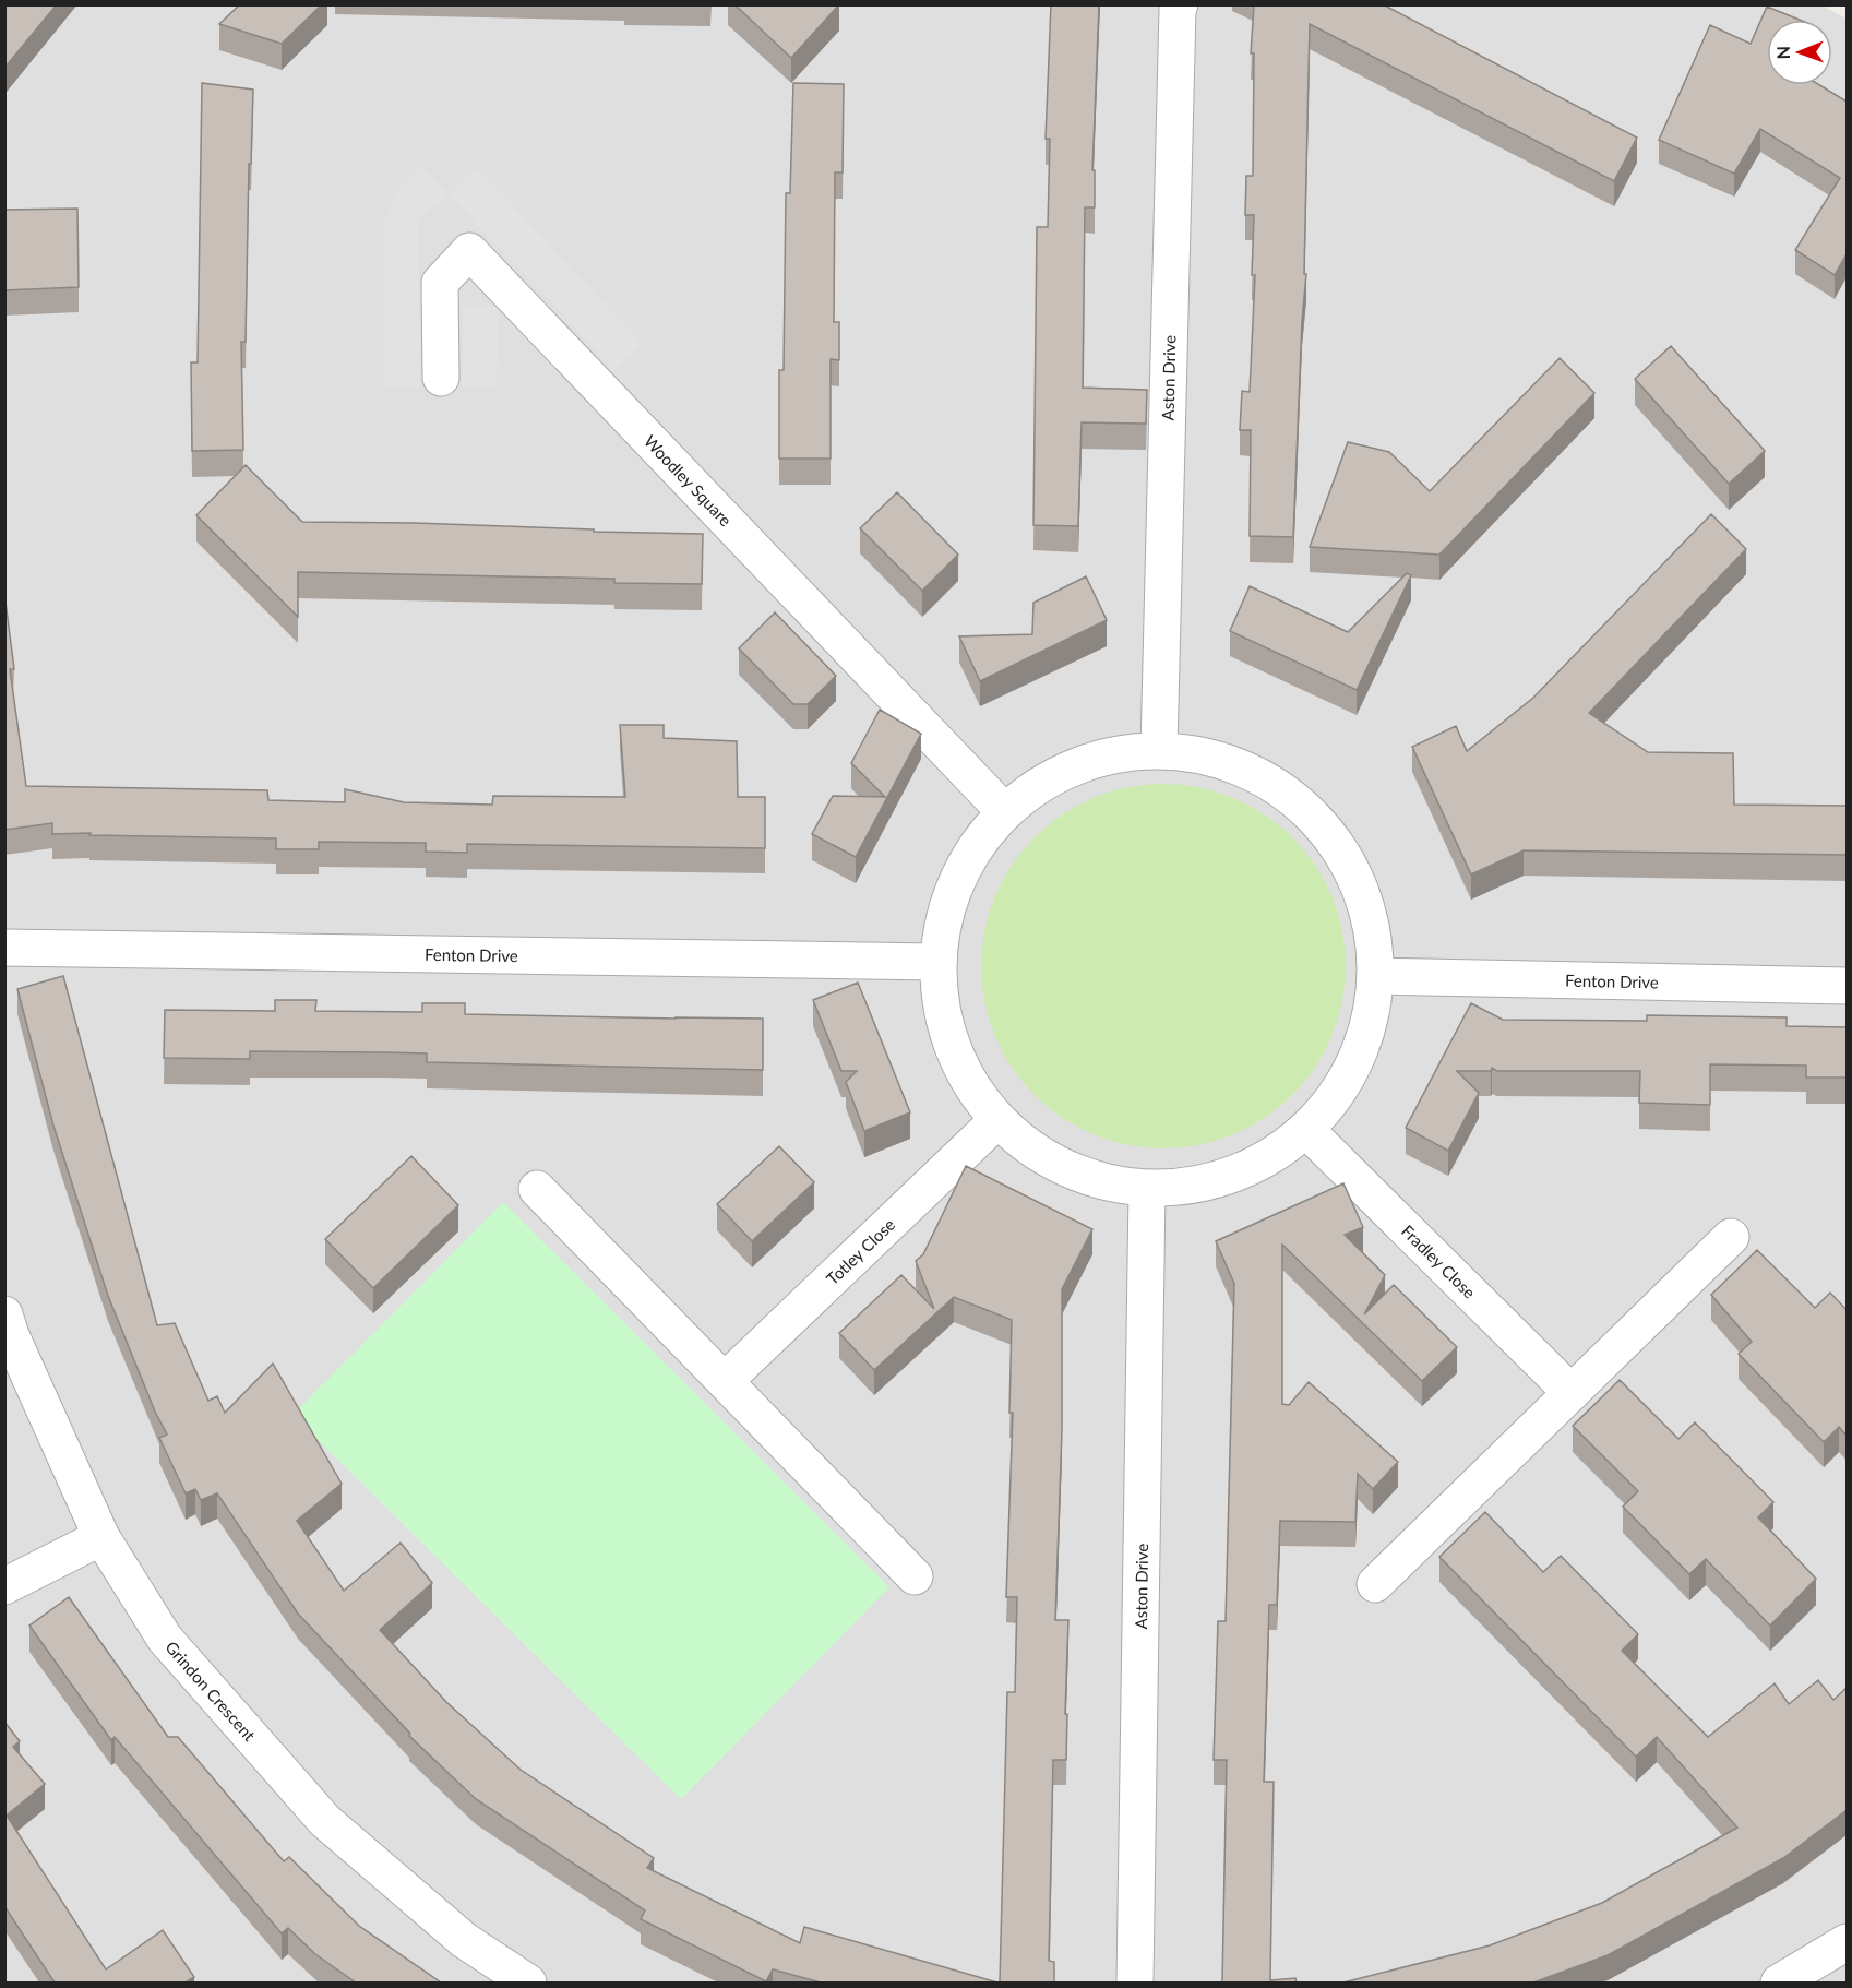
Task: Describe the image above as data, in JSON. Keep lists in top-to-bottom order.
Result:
{
  "streets": {
    "street": [
      "Aston Drive",
      "Woodley Square",
      "Fenton Drive",
      "Totley Close",
      "Fradley Close",
      "Grindon Crescent"
    ]
  },
  "north": "left"
}
